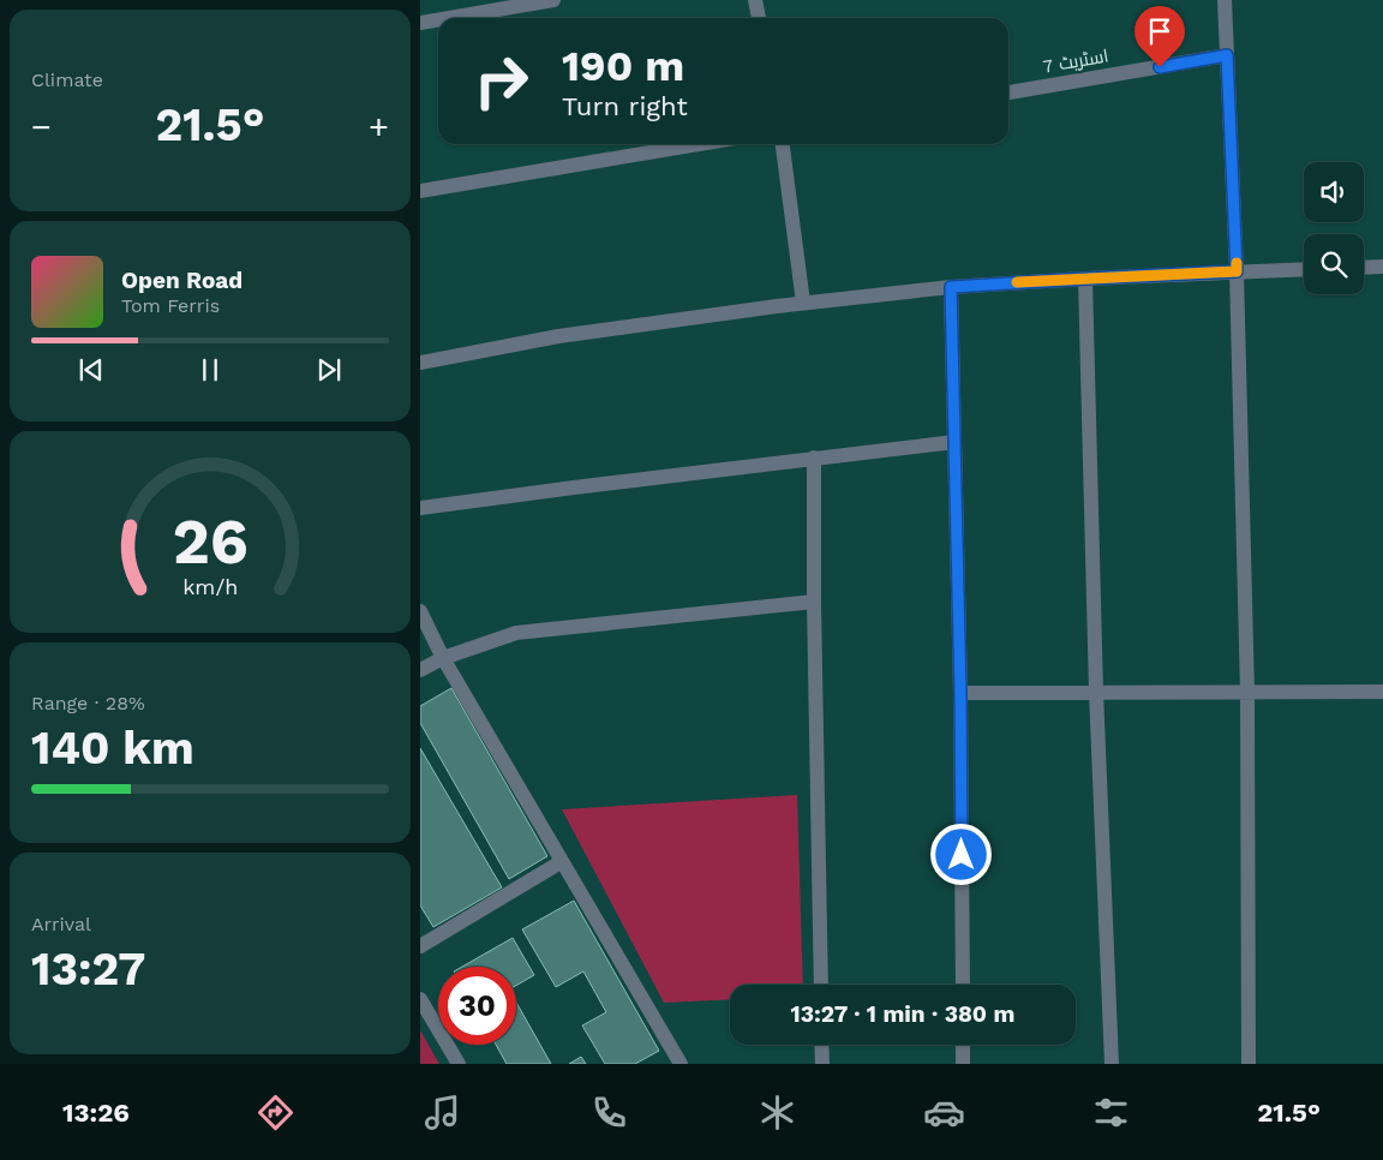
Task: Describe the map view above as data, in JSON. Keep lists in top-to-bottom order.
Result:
{
  "streets": {
    "street": ["اسٹریٹ 7"]
  },
  "page": {
    "tile": [
      "Climate",
      ["Range · 28%", "140 km"],
      ["Arrival", "13:27"]
    ],
    "turn": ["190 m", "Turn right"],
    "heat": ["−", "21.5°", "+"],
    "song": ["Open Road", "Tom Ferris"],
    "limit": "30",
    "trip": "13:27 · 1 min · 380 m",
    "tabs": ["13:26", "21.5°"],
    "gauge": ["26", "km/h"]
  }
}
